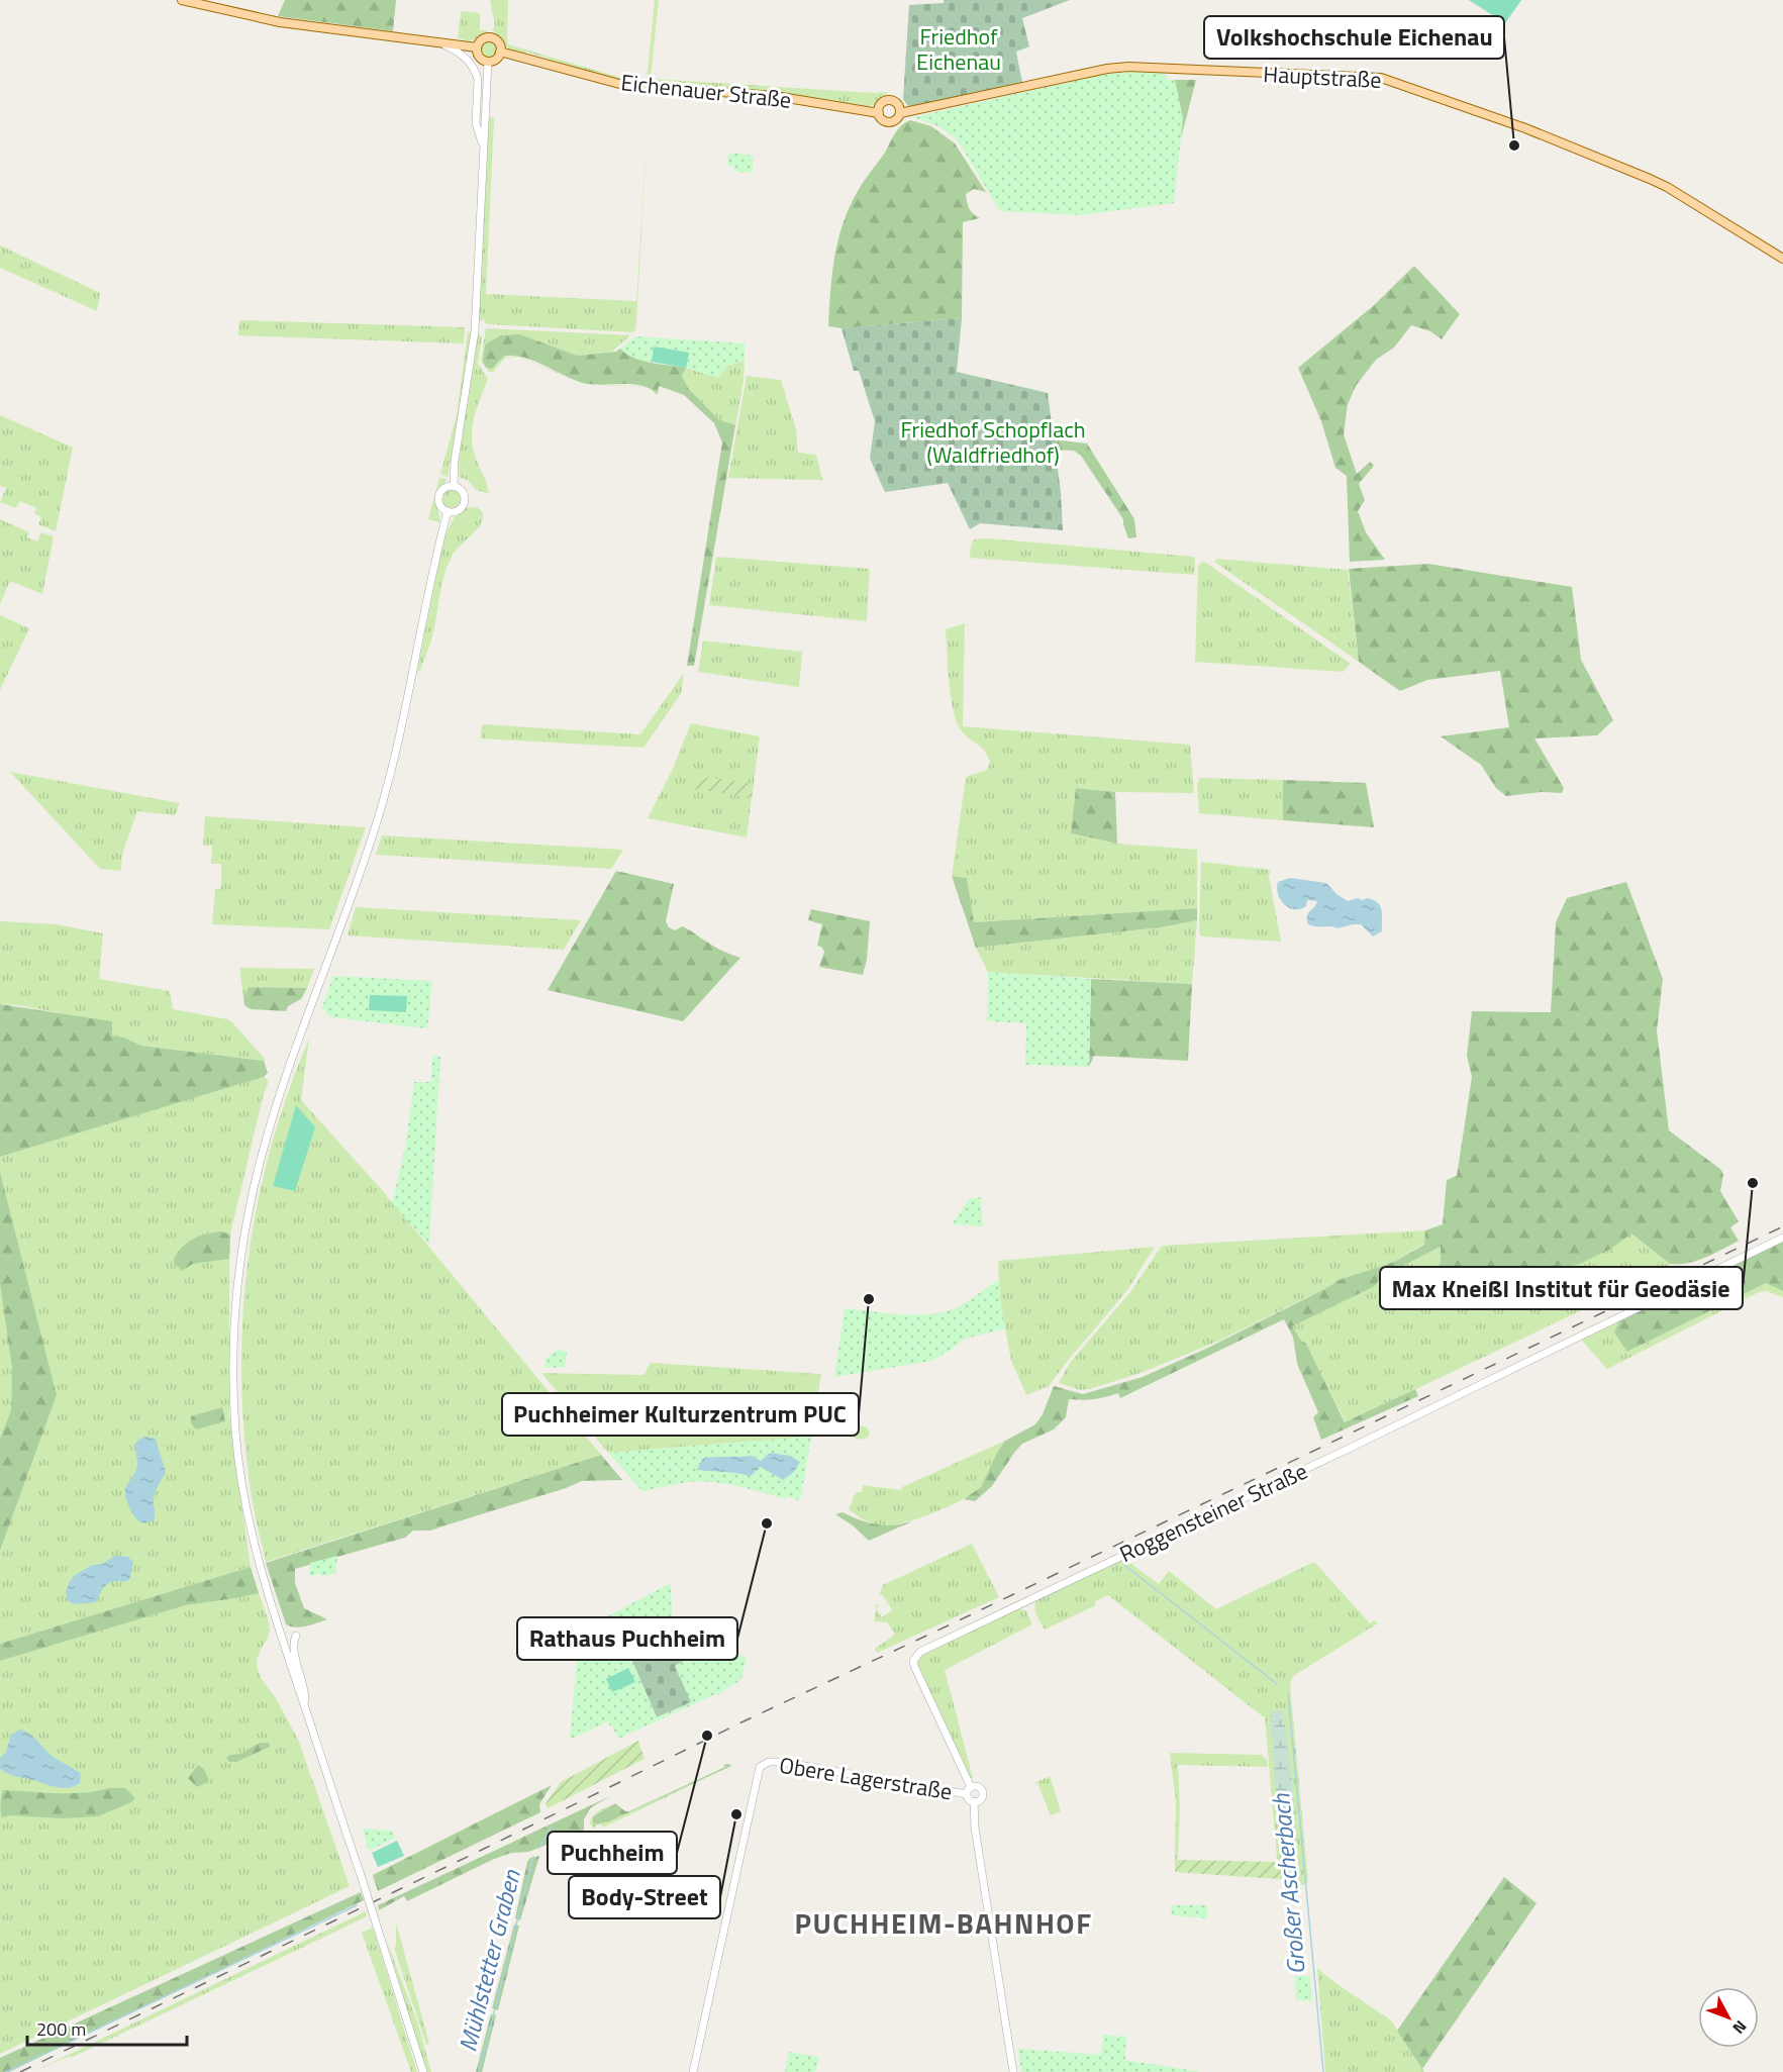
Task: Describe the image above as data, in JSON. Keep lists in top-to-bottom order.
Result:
{
  "streets": {
    "main road": ["Hauptstraße", "Eichenauer Straße"],
    "street": ["Roggensteiner Straße", "Obere Lagerstraße"]
  },
  "crossings": [
    ["Hauptstraße", "Eichenauer Straße"],
    ["Roggensteiner Straße", "Obere Lagerstraße"]
  ],
  "districts": ["PUCHHEIM-BAHNHOF"],
  "water": ["Großer Ascherbach", "Mühlstetter Graben"],
  "parks": ["Friedhof Eichenau", "Friedhof Schopflach (Waldfriedhof)"],
  "places": [
    "Volkshochschule Eichenau",
    "Max Kneißl Institut für Geodäsie",
    "Puchheimer Kulturzentrum PUC",
    "Rathaus Puchheim",
    "Puchheim",
    "Body-Street"
  ],
  "scale_bar": "200 m",
  "north": "bottom right"
}
